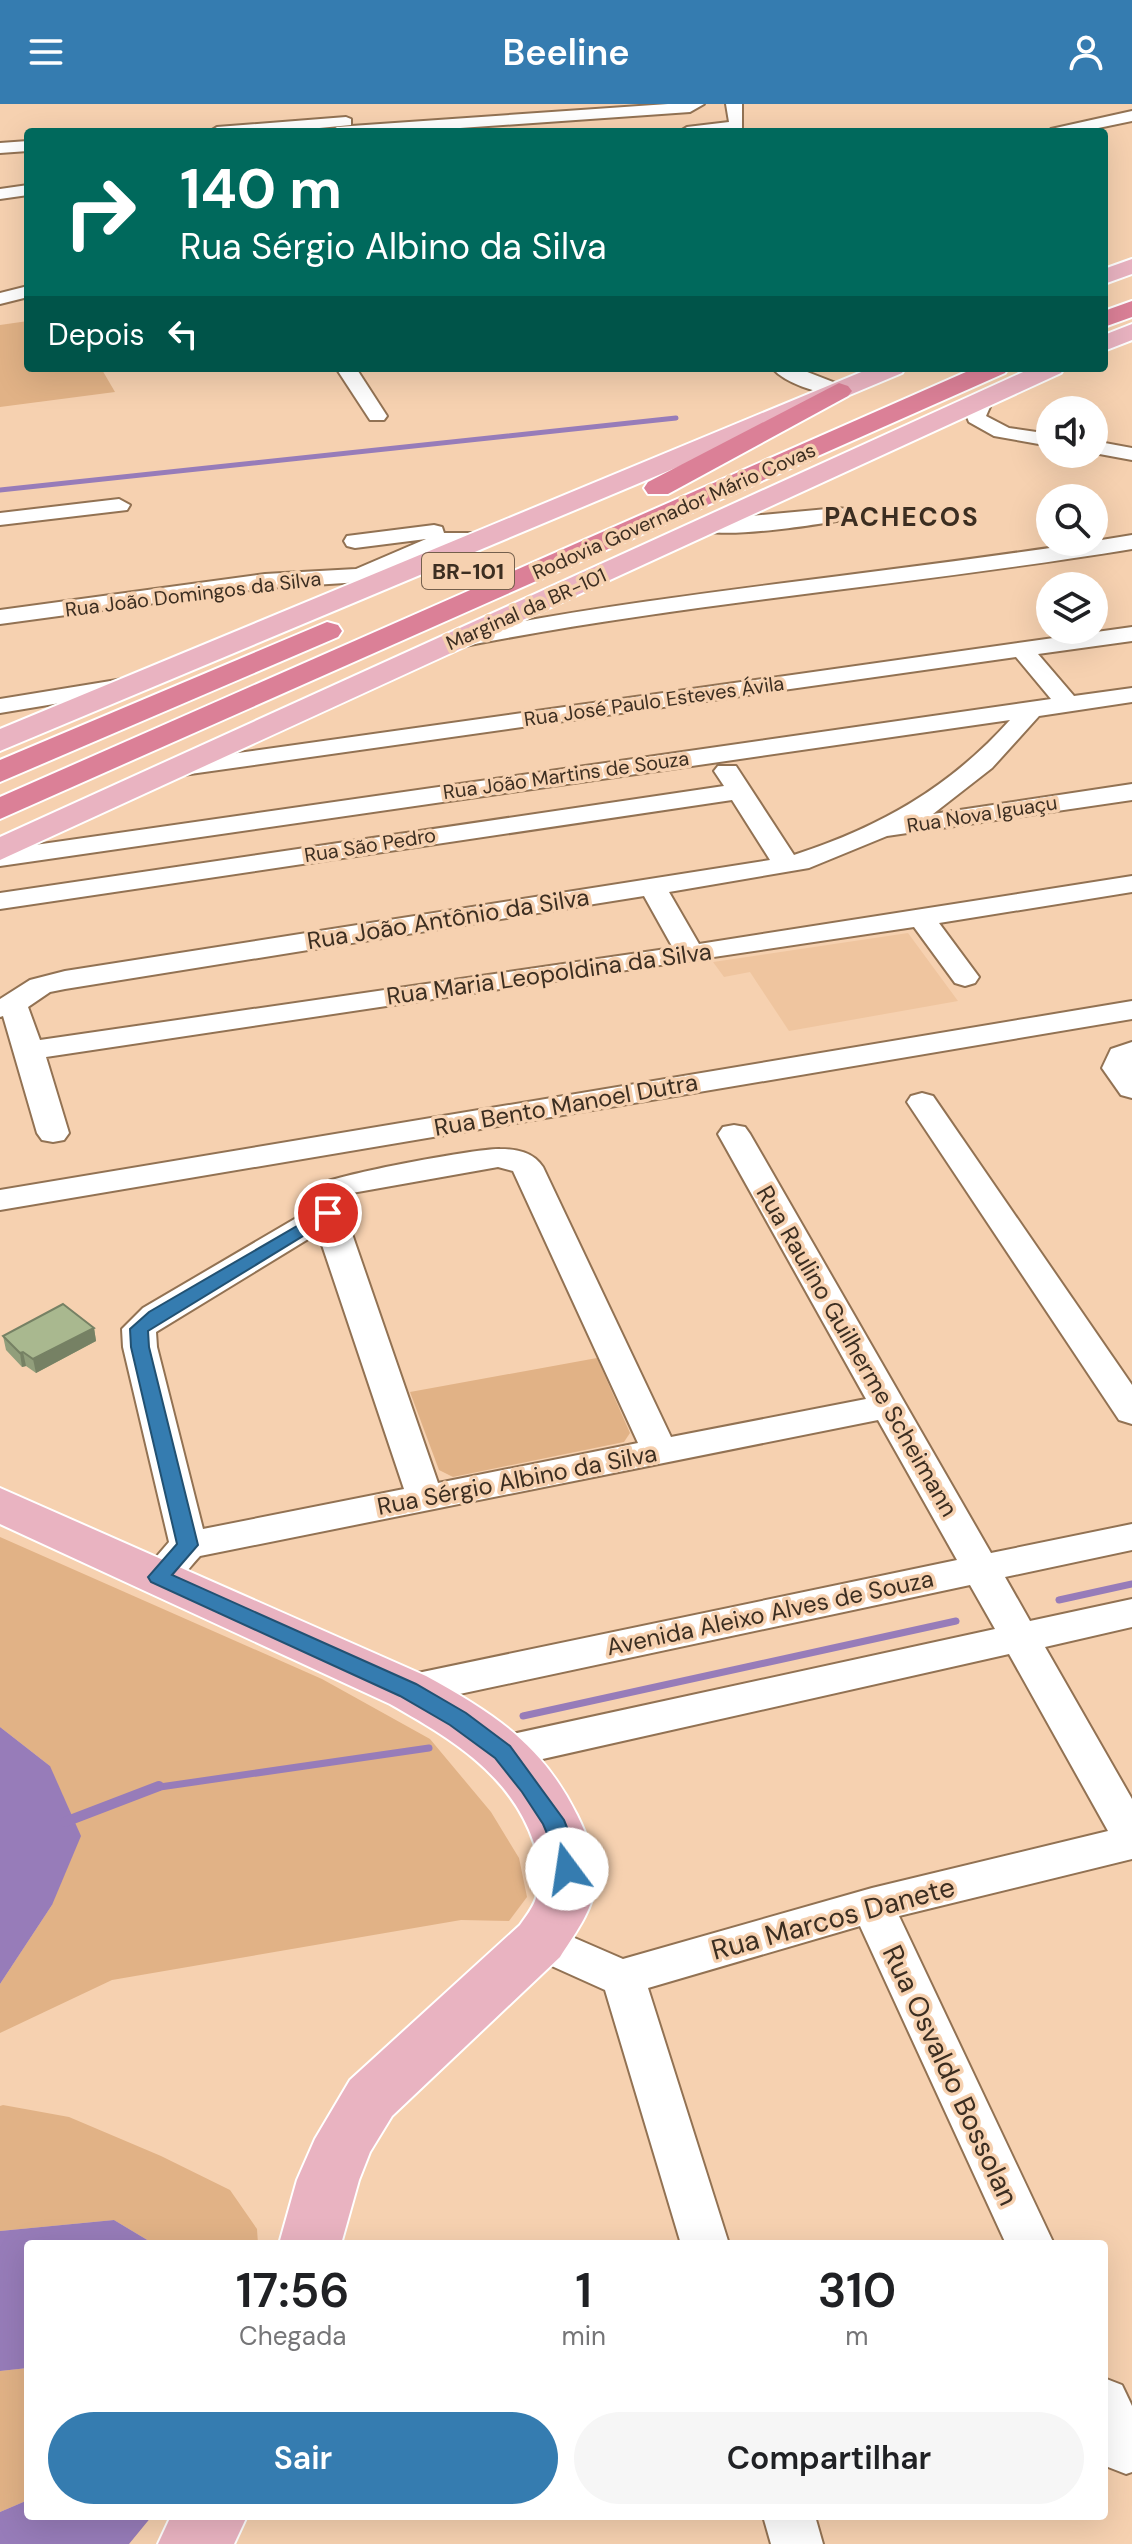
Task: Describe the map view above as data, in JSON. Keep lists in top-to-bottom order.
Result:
{
  "streets": {
    "highway": ["Rodovia Governador Mário Covas", "BR-101"],
    "main road": ["Marginal da BR-101"],
    "street": [
      "Rua João Domingos da Silva",
      "Rua José Paulo Esteves Ávila",
      "Rua João Martins de Souza",
      "Rua Nova Iguaçu",
      "Rua São Pedro",
      "Rua João Antônio da Silva",
      "Rua Maria Leopoldina da Silva",
      "Rua Bento Manoel Dutra",
      "Rua Raulino Guilherme Scheimann",
      "Rua Sérgio Albino da Silva",
      "Avenida Aleixo Alves de Souza",
      "Rua Marcos Danete",
      "Rua Osvaldo Bossolan"
    ]
  },
  "crossings": [
    ["Marginal da BR-101", "Rua José Paulo Esteves Ávila"],
    ["Rua João Martins de Souza", "Rua Nova Iguaçu"],
    ["Rua Nova Iguaçu", "Rua João Antônio da Silva"],
    ["Rua Raulino Guilherme Scheimann", "Rua Sérgio Albino da Silva"],
    ["Rua Raulino Guilherme Scheimann", "Avenida Aleixo Alves de Souza"],
    ["Rua Raulino Guilherme Scheimann", "Rua Marcos Danete"],
    ["Rua Marcos Danete", "Rua Osvaldo Bossolan"]
  ],
  "districts": ["PACHECOS"],
  "page": {
    "header": "Beeline",
    "turn": ["140 m", "Rua Sérgio Albino da Silva"],
    "then": "Depois",
    "eta": [
      "17:56",
      "Chegada",
      "1",
      "min",
      "310",
      "m"
    ],
    "buttons": ["Sair", "Compartilhar"]
  }
}
